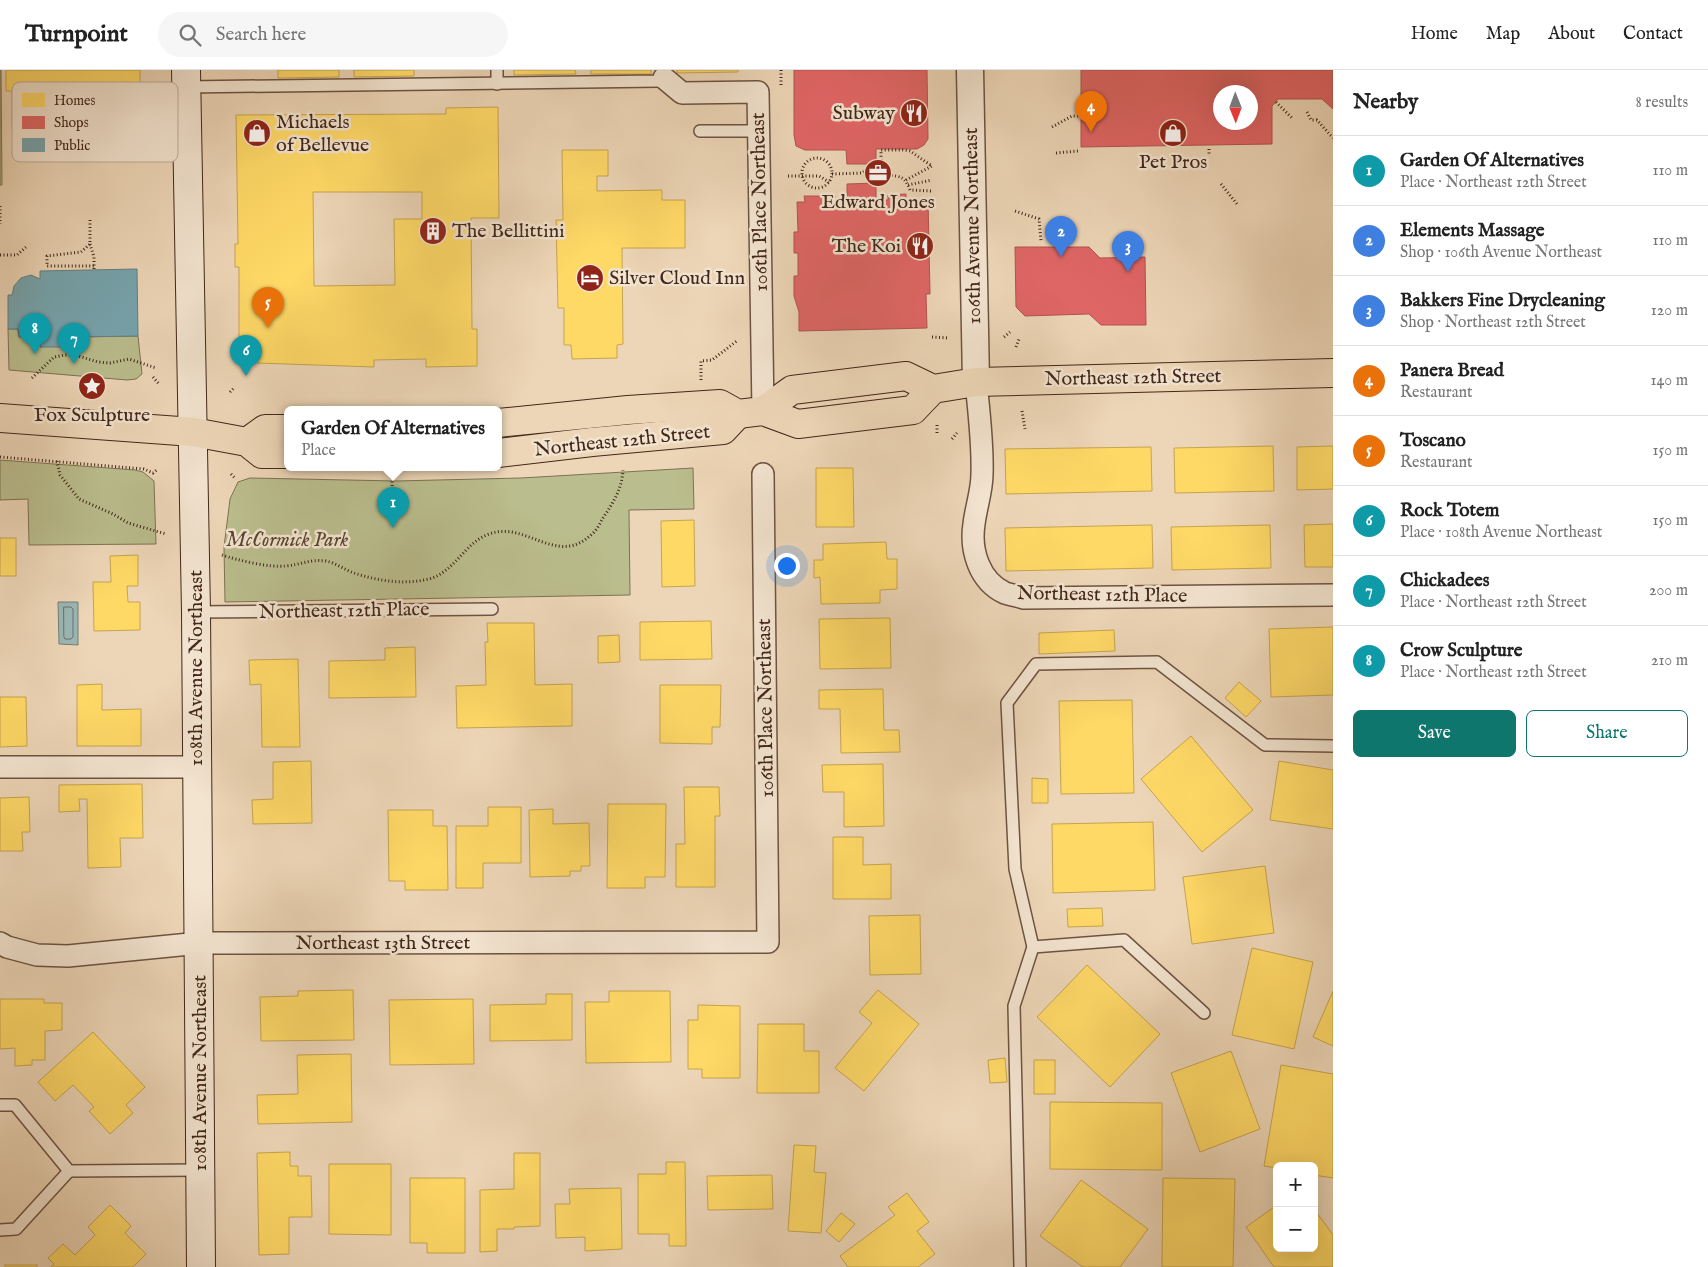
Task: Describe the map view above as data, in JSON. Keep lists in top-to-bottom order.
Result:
{
  "streets": {
    "main road": ["Northeast 12th Street", "108th Avenue Northeast"],
    "street": [
      "106th Place Northeast",
      "106th Avenue Northeast",
      "Northeast 12th Place",
      "Northeast 13th Street"
    ]
  },
  "crossings": [
    ["106th Place Northeast", "Northeast 12th Street"],
    ["106th Place Northeast", "Northeast 13th Street"],
    ["106th Avenue Northeast", "Northeast 12th Street"],
    ["106th Avenue Northeast", "Northeast 12th Place"],
    ["Northeast 12th Street", "Northeast 12th Place"],
    ["Northeast 12th Place", "108th Avenue Northeast"],
    ["108th Avenue Northeast", "Northeast 13th Street"]
  ],
  "parks": ["McCormick Park"],
  "places": {
    "restaurant": ["Subway", "The Koi"],
    "shop": ["Michaels of Bellevue", "Pet Pros"],
    "office": ["Edward Jones"],
    "building": ["The Bellittini"],
    "hotel": ["Silver Cloud Inn"],
    "place": ["Fox Sculpture"]
  },
  "legend": ["Homes", "Shops", "Public"],
  "north": "bottom",
  "page": {
    "header": "Turnpoint",
    "search": "Search here",
    "nav": [
      "Home",
      "Map",
      "About",
      "Contact"
    ],
    "heading": ["Nearby", "8 results"],
    "pins": [
      "4",
      "2",
      "3",
      "5",
      "8",
      "7",
      "6",
      "1"
    ],
    "list": [
      {
        "mark": "1",
        "name": "Garden Of Alternatives",
        "note": "Place · Northeast 12th Street",
        "value": "110 m"
      },
      {
        "mark": "2",
        "name": "Elements Massage",
        "note": "Shop · 106th Avenue Northeast",
        "value": "110 m"
      },
      {
        "mark": "3",
        "name": "Bakkers Fine Drycleaning",
        "note": "Shop · Northeast 12th Street",
        "value": "120 m"
      },
      {
        "mark": "4",
        "name": "Panera Bread",
        "note": "Restaurant",
        "value": "140 m"
      },
      {
        "mark": "5",
        "name": "Toscano",
        "note": "Restaurant",
        "value": "150 m"
      },
      {
        "mark": "6",
        "name": "Rock Totem",
        "note": "Place · 108th Avenue Northeast",
        "value": "150 m"
      },
      {
        "mark": "7",
        "name": "Chickadees",
        "note": "Place · Northeast 12th Street",
        "value": "200 m"
      },
      {
        "mark": "8",
        "name": "Crow Sculpture",
        "note": "Place · Northeast 12th Street",
        "value": "210 m"
      }
    ],
    "popup": ["Garden Of Alternatives", "Place"],
    "buttons": ["Save", "Share"],
    "map_buttons": ["+", "−"]
  }
}
